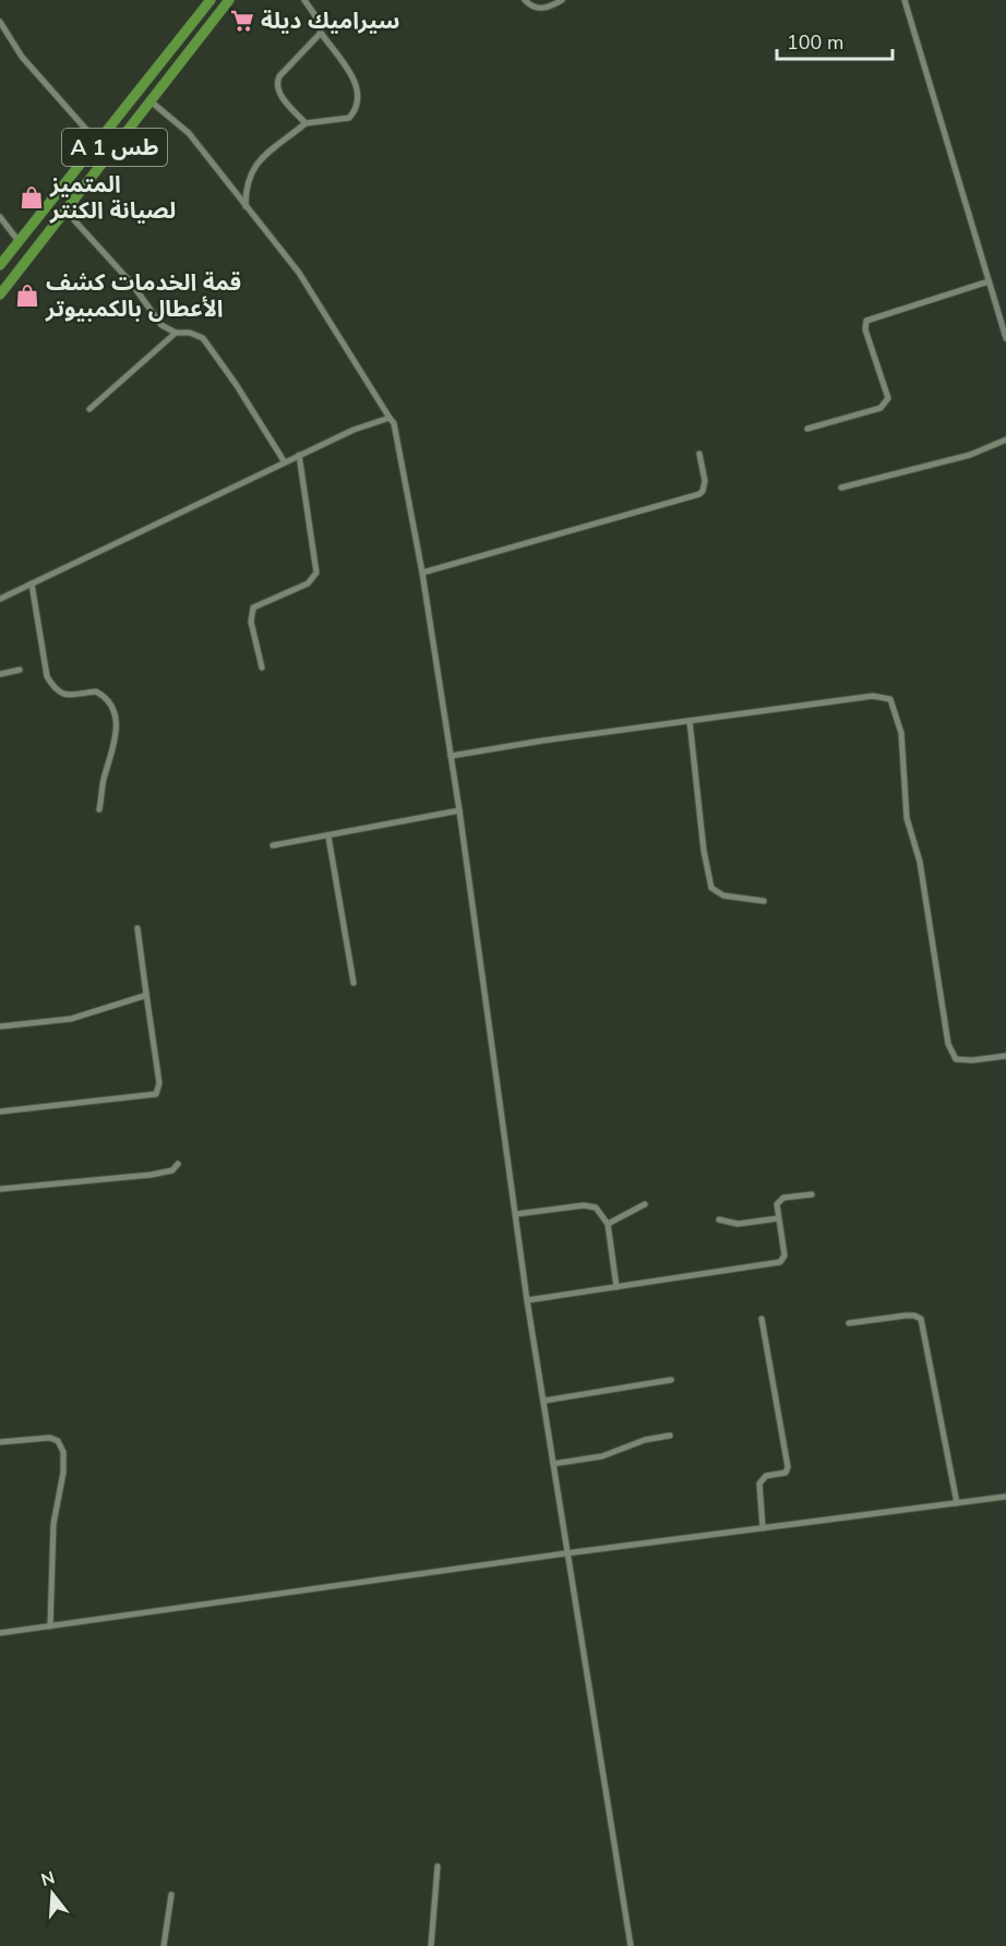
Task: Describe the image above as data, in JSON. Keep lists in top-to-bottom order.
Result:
{
  "streets": {
    "highway": ["A 1 طس"]
  },
  "places": {
    "supermarket": ["سيراميك ديلة"],
    "shop": ["المتميز لصيانة الكنتر", "قمة الخدمات كشف الأعطال بالكمبيوتر"]
  },
  "scale_bar": "100 m",
  "north": "top"
}
